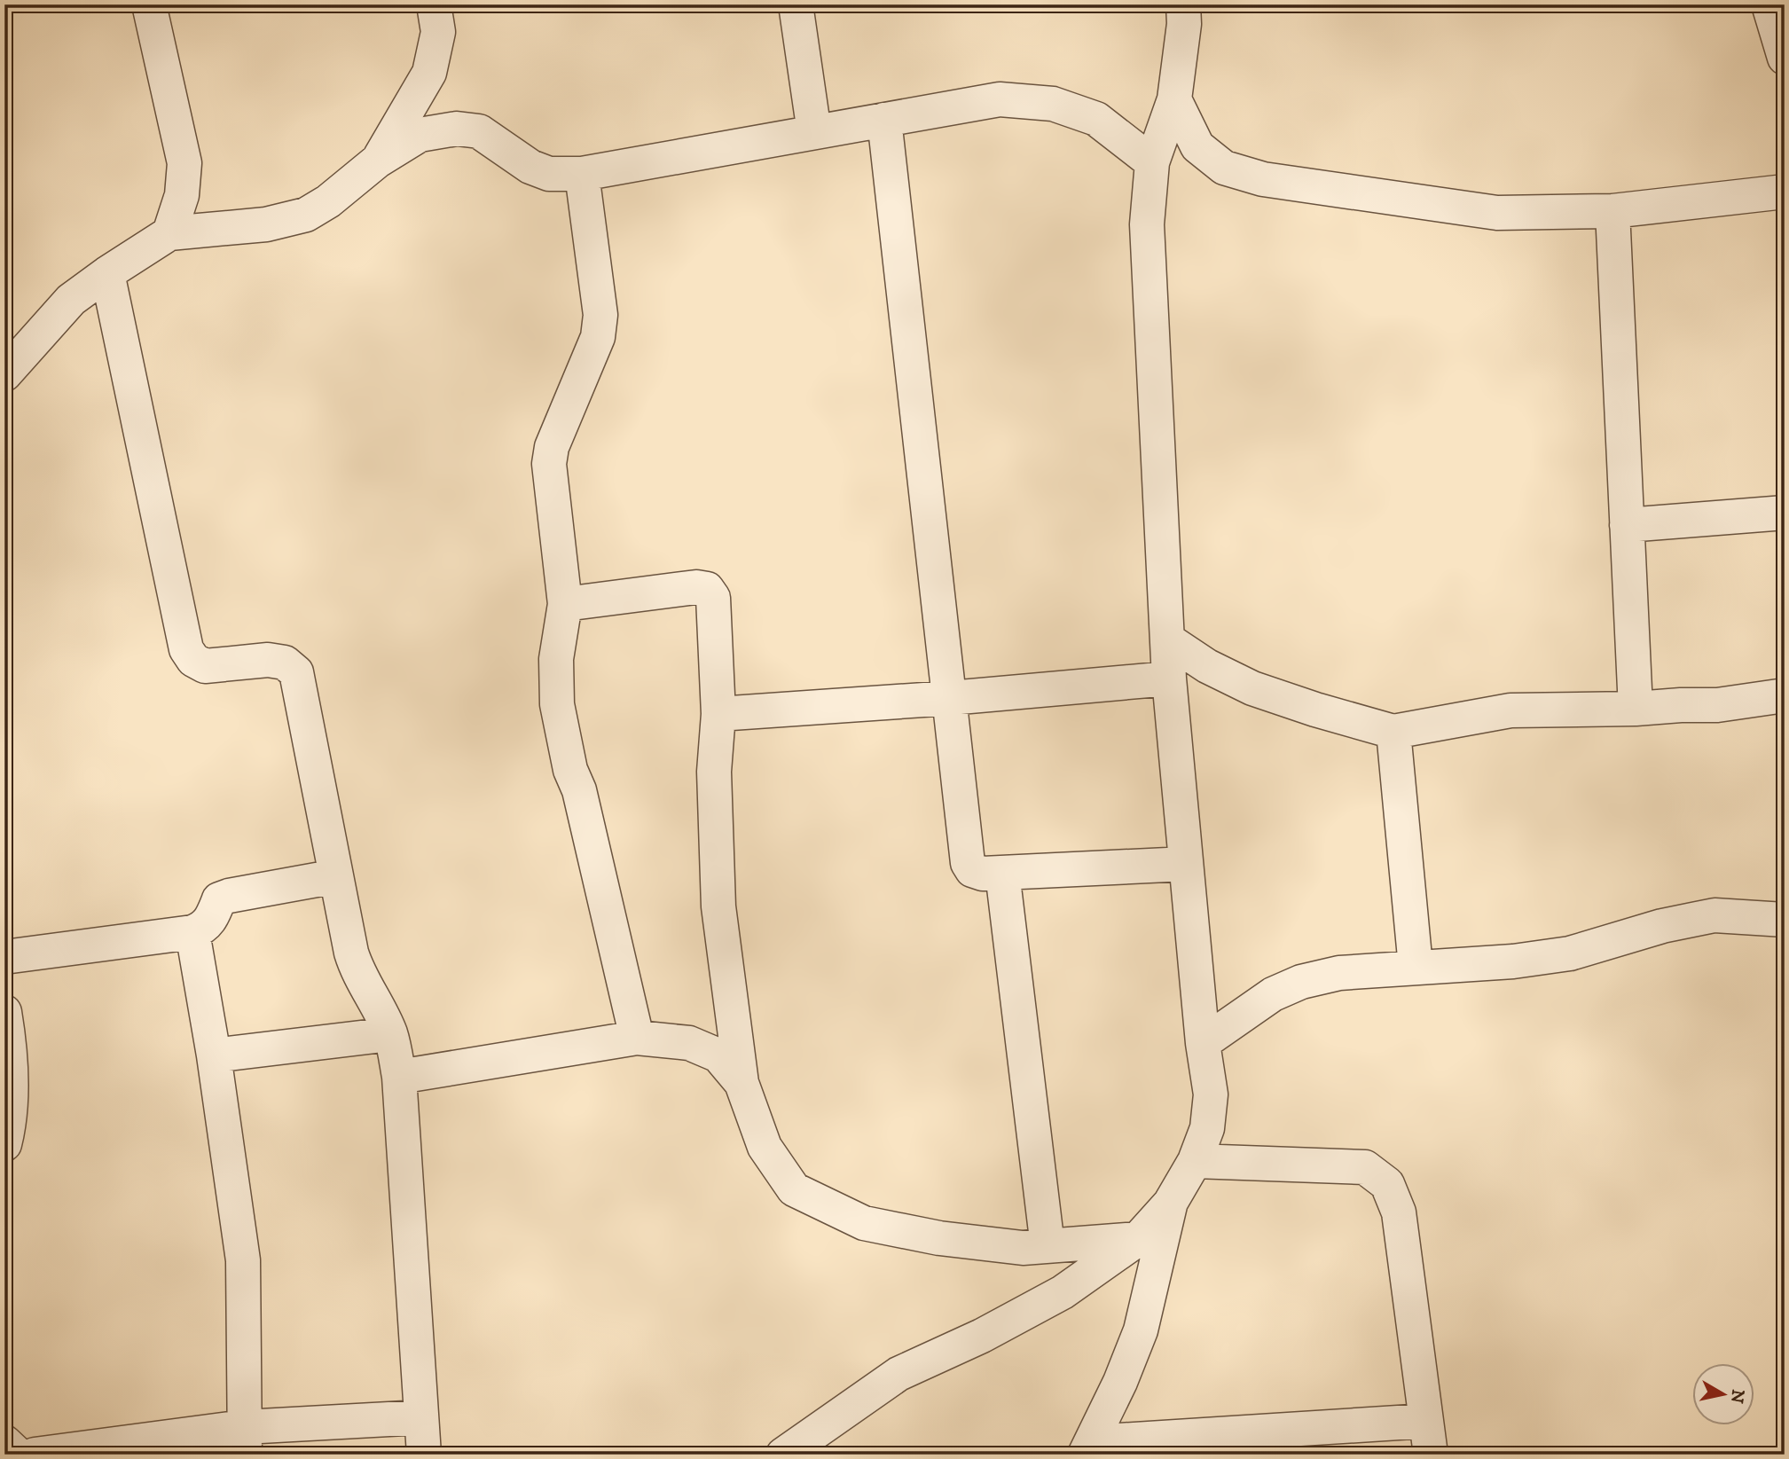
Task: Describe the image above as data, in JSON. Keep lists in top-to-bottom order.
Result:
{
  "north": "right"
}
